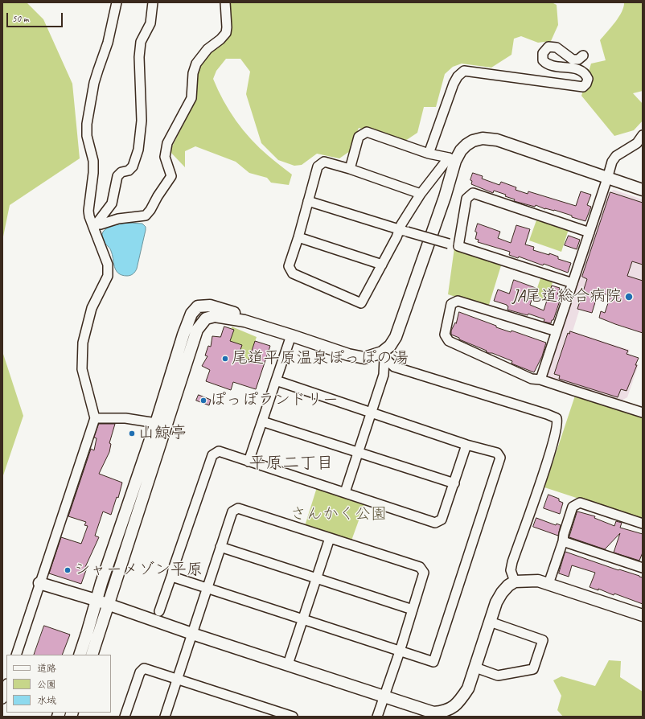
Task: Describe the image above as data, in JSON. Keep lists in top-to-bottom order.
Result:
{
  "districts": ["平原二丁目"],
  "parks": ["さんかく公園"],
  "places": [
    "JA尾道総合病院",
    "尾道平原温泉ぽっぽの湯",
    "ぽっぽランドリー",
    "山鯨亭",
    "シャーメゾン平原"
  ],
  "legend": ["道路", "公園", "水域"],
  "scale_bar": "50 m"
}
